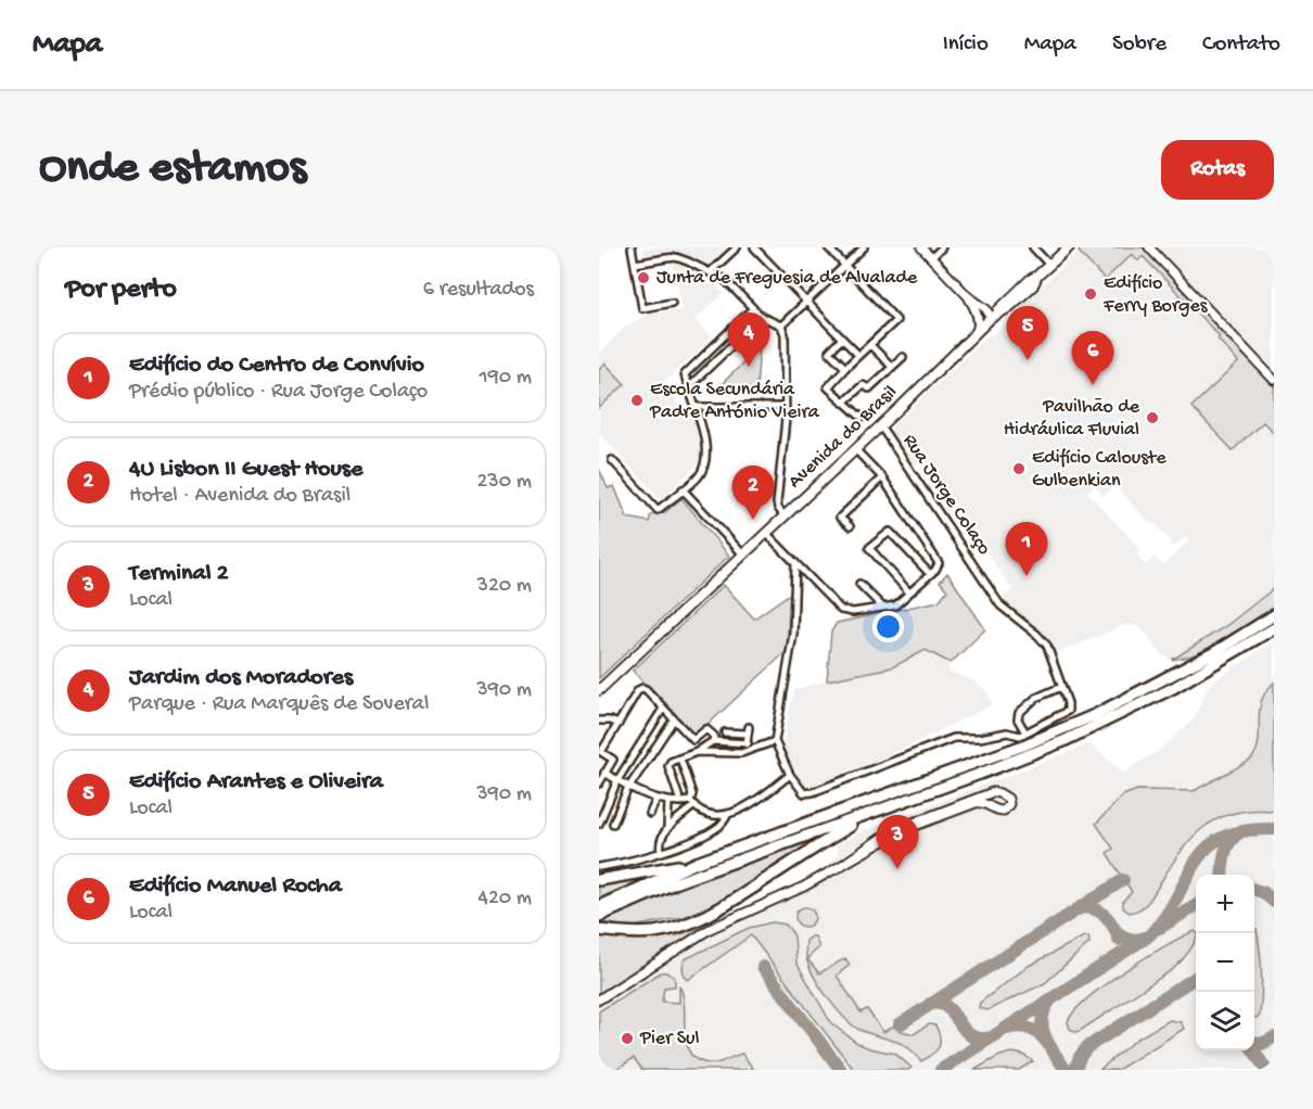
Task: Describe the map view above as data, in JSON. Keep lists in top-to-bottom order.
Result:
{
  "streets": {
    "main road": ["Avenida do Brasil"],
    "street": ["Rua Jorge Colaço"]
  },
  "crossings": [
    ["Avenida do Brasil", "Rua Jorge Colaço"]
  ],
  "places": [
    "Junta de Freguesia de Alvalade",
    "Edifício Ferry Borges",
    "Escola Secundária Padre António Vieira",
    "Pavilhão de Hidráulica Fluvial",
    "Edifício Calouste Gulbenkian",
    "Pier Sul"
  ],
  "page": {
    "header": "Mapa",
    "nav": [
      "Início",
      "Mapa",
      "Sobre",
      "Contato"
    ],
    "buttons": "Rotas",
    "title": "Onde estamos",
    "heading": ["Por perto", "6 resultados"],
    "pins": [
      "5",
      "4",
      "6",
      "2",
      "1",
      "3"
    ],
    "list": [
      {
        "mark": "1",
        "name": "Edifício do Centro de Convívio",
        "note": "Prédio público · Rua Jorge Colaço",
        "value": "190 m"
      },
      {
        "mark": "2",
        "name": "4U Lisbon II Guest House",
        "note": "Hotel · Avenida do Brasil",
        "value": "230 m"
      },
      {
        "mark": "3",
        "name": "Terminal 2",
        "note": "Local",
        "value": "320 m"
      },
      {
        "mark": "4",
        "name": "Jardim dos Moradores",
        "note": "Parque · Rua Marquês de Soveral",
        "value": "390 m"
      },
      {
        "mark": "5",
        "name": "Edifício Arantes e Oliveira",
        "note": "Local",
        "value": "390 m"
      },
      {
        "mark": "6",
        "name": "Edifício Manuel Rocha",
        "note": "Local",
        "value": "420 m"
      }
    ],
    "map_buttons": ["+", "−"]
  }
}
